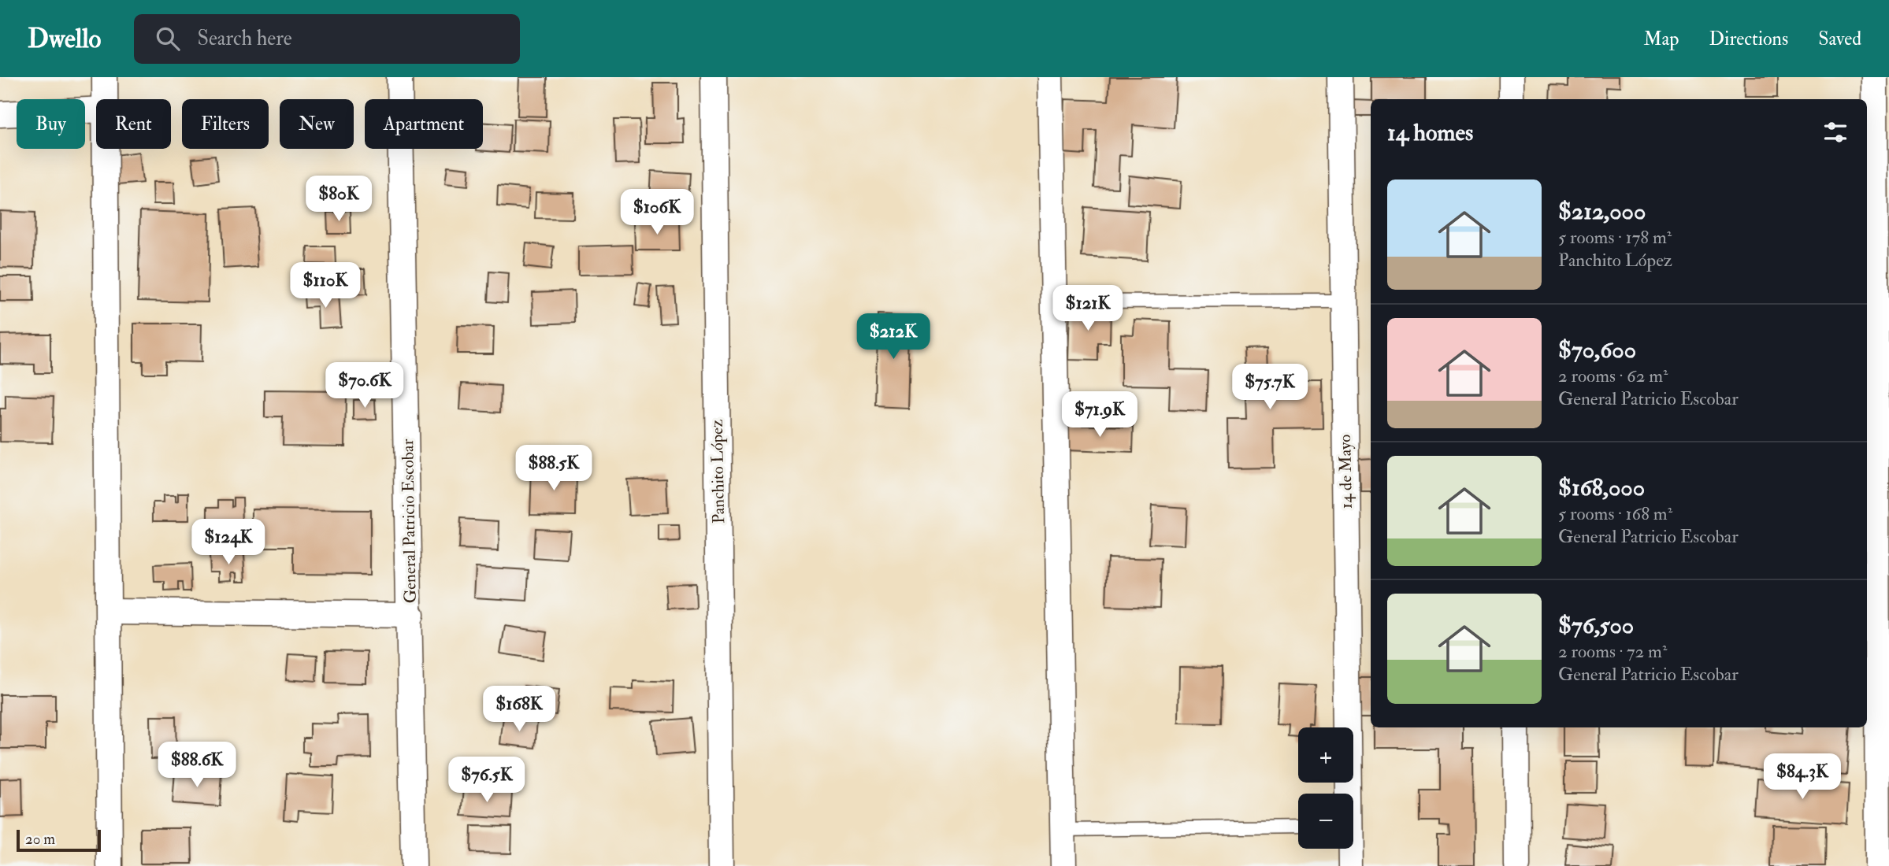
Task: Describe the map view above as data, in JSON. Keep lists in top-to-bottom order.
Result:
{
  "streets": {
    "street": ["Panchito López", "14 de Mayo", "General Patricio Escobar"]
  },
  "scale_bar": "20 m",
  "page": {
    "header": "Dwello",
    "search": "Search here",
    "nav": ["Map", "Directions", "Saved"],
    "chip": [
      "Buy",
      "Rent",
      "Filters",
      "New",
      "Apartment"
    ],
    "heading": "14 homes",
    "list": [
      {
        "name": "$212,000",
        "note": "5 rooms · 178 m² · Panchito López"
      },
      {
        "name": "$70,600",
        "note": "2 rooms · 62 m² · General Patricio Escobar"
      },
      {
        "name": "$168,000",
        "note": "5 rooms · 168 m² · General Patricio Escobar"
      },
      {
        "name": "$76,500",
        "note": "2 rooms · 72 m² · General Patricio Escobar"
      }
    ],
    "price": [
      "$80K",
      "$106K",
      "$110K",
      "$121K",
      "$212K",
      "$70.6K",
      "$75.7K",
      "$71.9K",
      "$88.5K",
      "$124K",
      "$168K",
      "$88.6K",
      "$84.3K",
      "$76.5K"
    ],
    "map_buttons": ["+", "−"],
    "scale": "20 m"
  }
}
